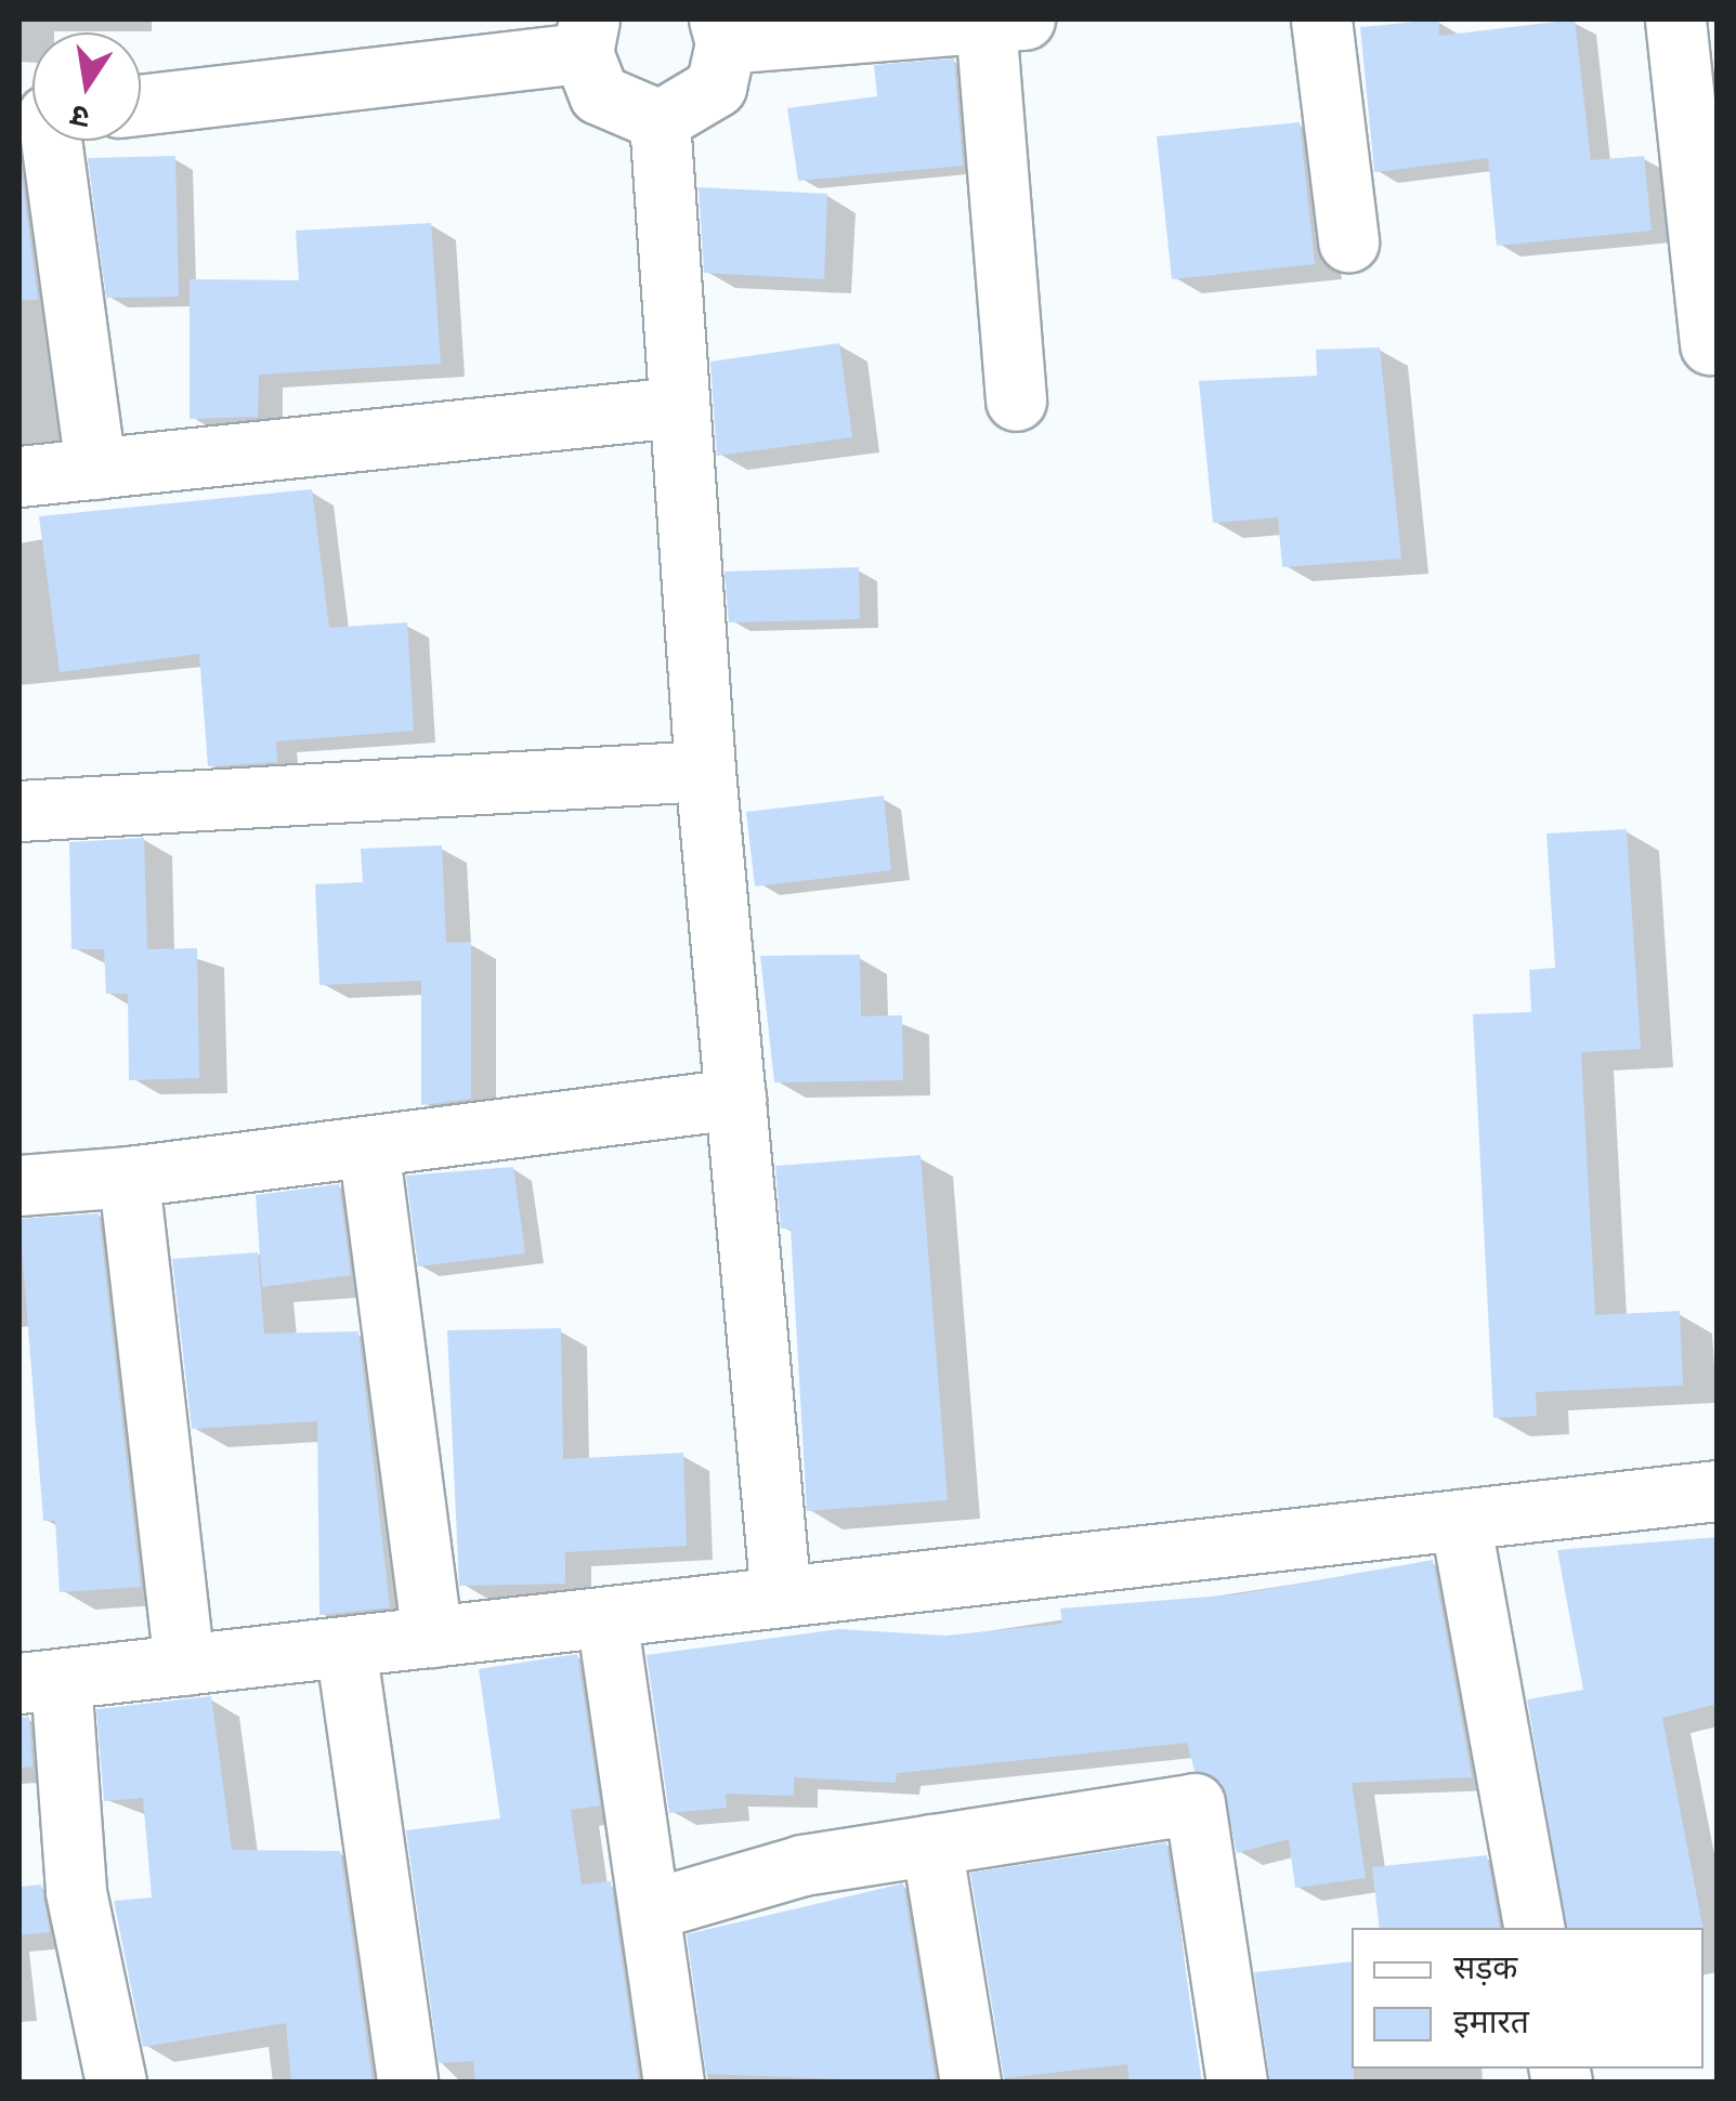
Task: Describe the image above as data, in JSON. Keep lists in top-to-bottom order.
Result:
{
  "legend": ["सड़क", "इमारत"],
  "north": "bottom"
}
